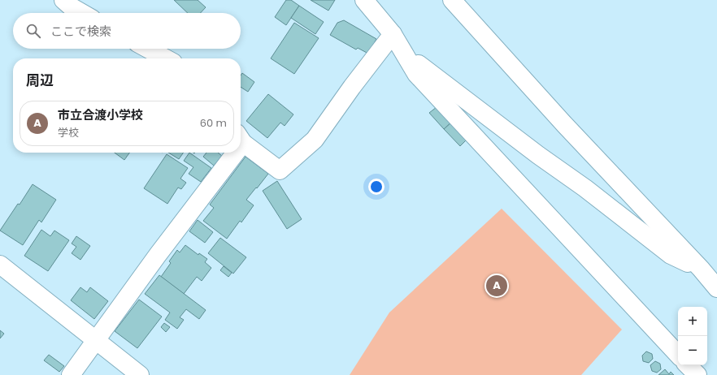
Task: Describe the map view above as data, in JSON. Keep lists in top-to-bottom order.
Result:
{
  "page": {
    "search": "ここで検索",
    "heading": "周辺",
    "list": [
      {
        "mark": "A",
        "name": "市立合渡小学校",
        "note": "学校",
        "value": "60 m"
      }
    ],
    "pins": "A",
    "map_buttons": ["+", "−"]
  }
}
